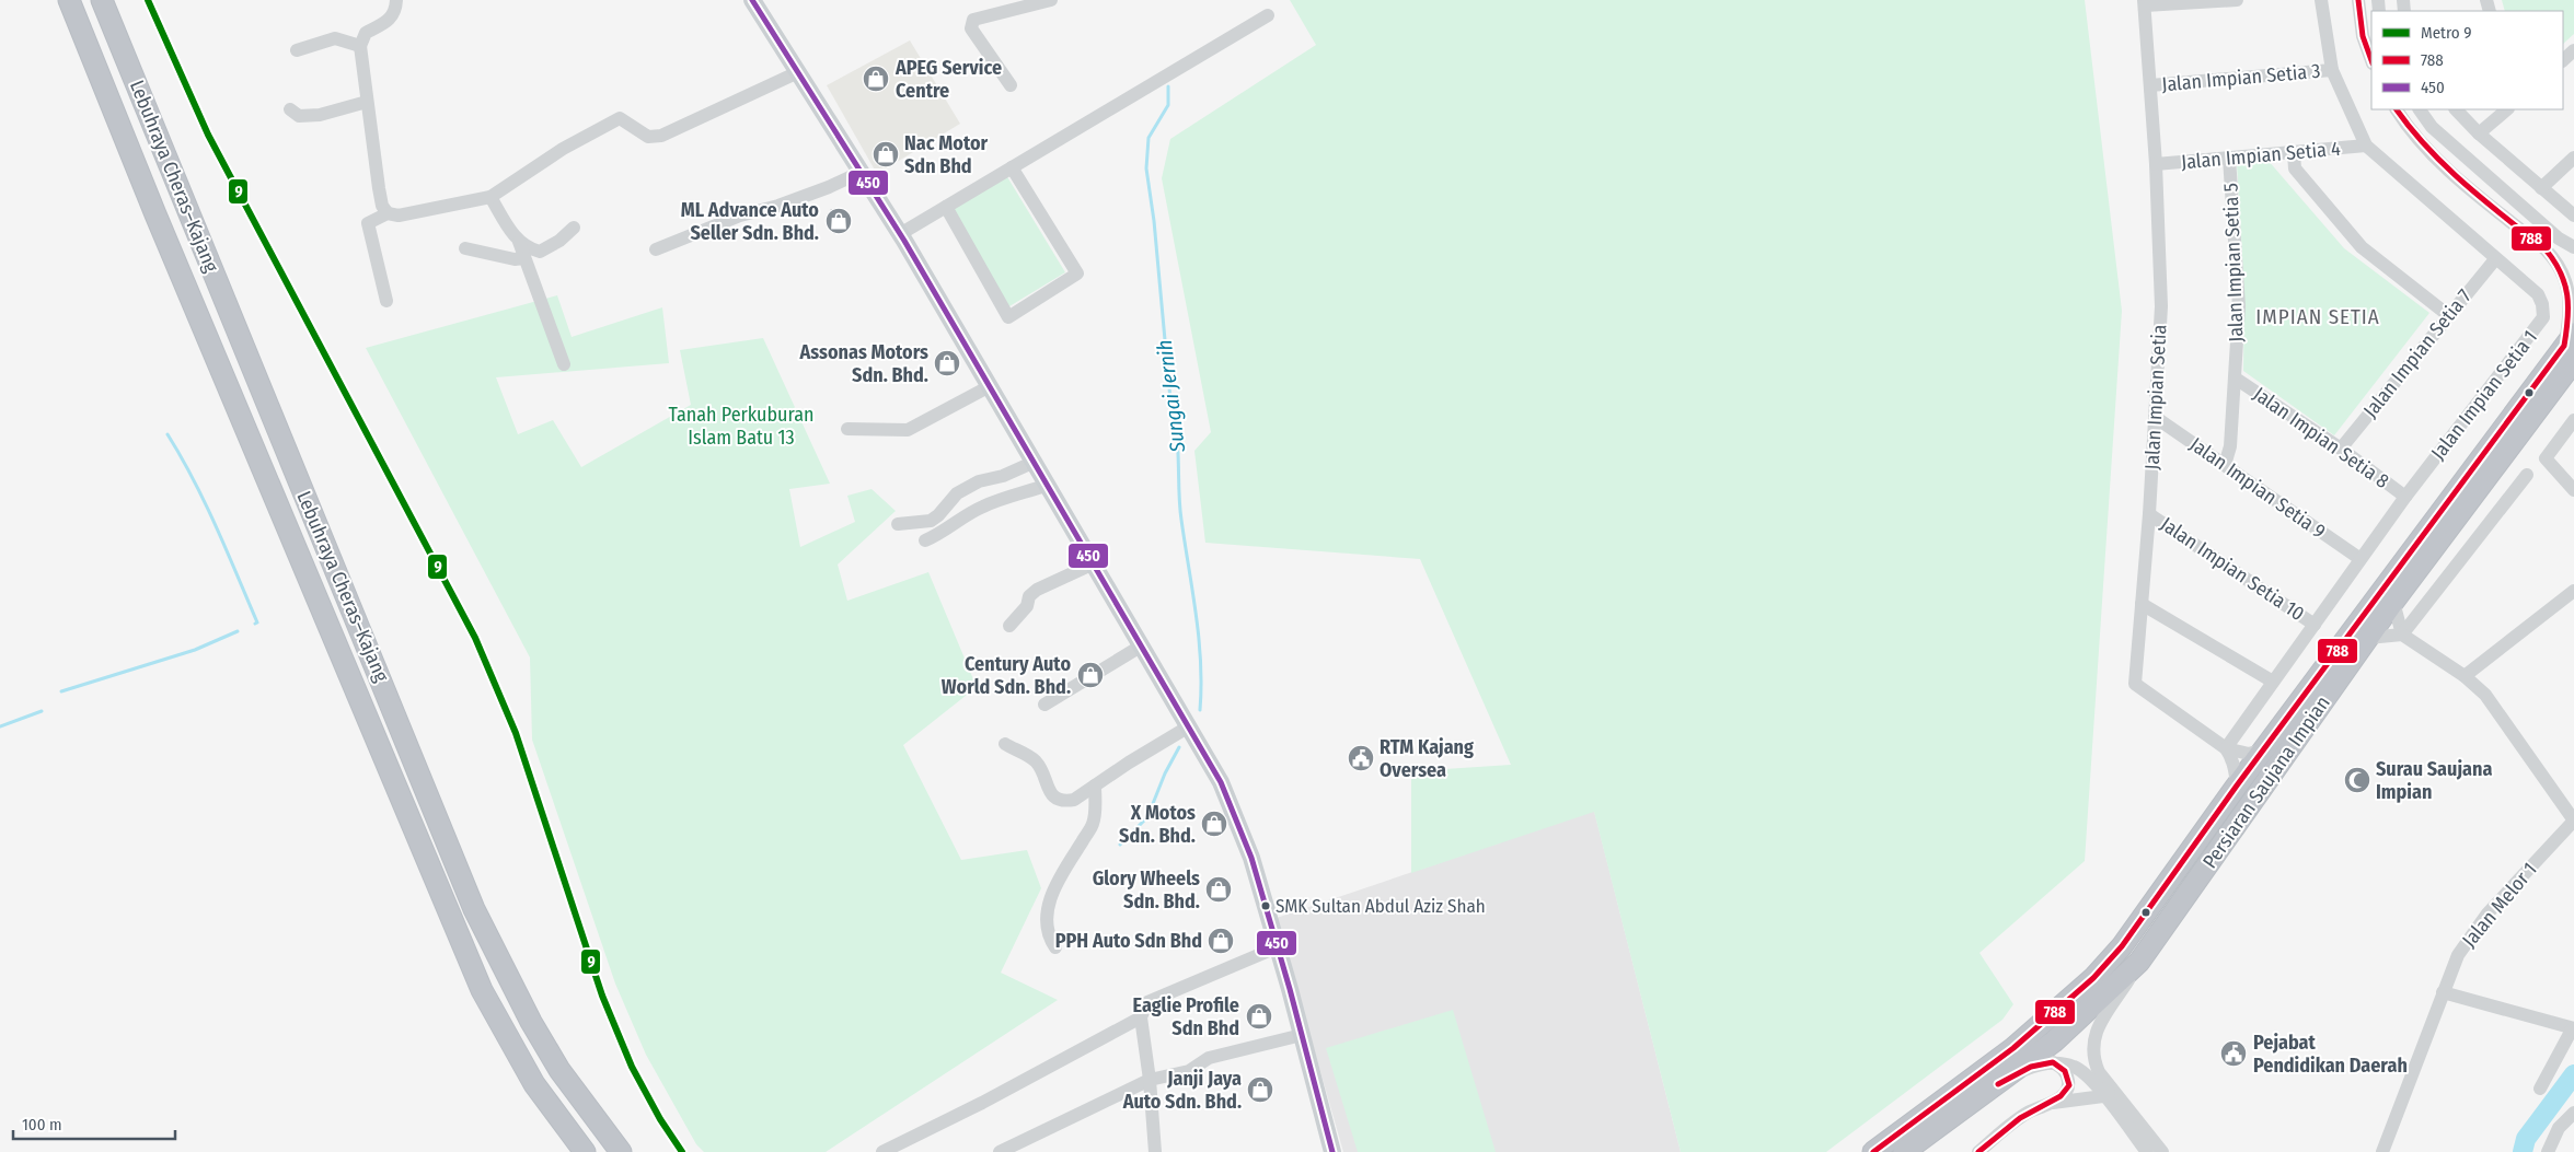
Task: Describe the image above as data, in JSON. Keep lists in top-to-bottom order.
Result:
{
  "streets": {
    "highway": ["Lebuhraya Cheras–Kajang", "Persiaran Saujana Impian"],
    "street": [
      "Jalan Impian Setia 3",
      "Jalan Impian Setia 4",
      "Jalan Impian Setia 5",
      "Jalan Impian Setia 7",
      "Jalan Impian Setia 1",
      "Jalan Impian Setia",
      "Jalan Impian Setia 8",
      "Jalan Impian Setia 9",
      "Jalan Impian Setia 10",
      "Jalan Melor 1"
    ]
  },
  "crossings": [
    ["Jalan Impian Setia 3", "Jalan Impian Setia 1"],
    ["Jalan Impian Setia 3", "Jalan Impian Setia"],
    ["Jalan Impian Setia 4", "Jalan Impian Setia 5"],
    ["Jalan Impian Setia 4", "Jalan Impian Setia 1"],
    ["Jalan Impian Setia 4", "Jalan Impian Setia"],
    ["Jalan Impian Setia 5", "Jalan Impian Setia 8"],
    ["Jalan Impian Setia 5", "Jalan Impian Setia 9"],
    ["Jalan Impian Setia 7", "Jalan Impian Setia 1"],
    ["Jalan Impian Setia 7", "Jalan Impian Setia 8"],
    ["Jalan Impian Setia 1", "Jalan Impian Setia"],
    ["Jalan Impian Setia 1", "Jalan Impian Setia 8"],
    ["Jalan Impian Setia 1", "Jalan Impian Setia 9"],
    ["Jalan Impian Setia 1", "Jalan Impian Setia 10"],
    ["Jalan Impian Setia", "Jalan Impian Setia 9"],
    ["Jalan Impian Setia", "Jalan Impian Setia 10"],
    ["Jalan Impian Setia", "Persiaran Saujana Impian"]
  ],
  "districts": ["IMPIAN SETIA"],
  "water": ["Sungai Jernih"],
  "parks": ["Tanah Perkuburan Islam Batu 13"],
  "places": {
    "shop": [
      "APEG Service Centre",
      "Nac Motor Sdn Bhd",
      "ML Advance Auto Seller Sdn. Bhd.",
      "Assonas Motors Sdn. Bhd.",
      "Century Auto World Sdn. Bhd.",
      "X Motos Sdn. Bhd.",
      "Glory Wheels Sdn. Bhd.",
      "PPH Auto Sdn Bhd",
      "Eaglie Profile Sdn Bhd",
      "Janji Jaya Auto Sdn. Bhd."
    ],
    "public building": ["RTM Kajang Oversea", "Pejabat Pendidikan Daerah"],
    "mosque": ["Surau Saujana Impian"],
    "other": ["SMK Sultan Abdul Aziz Shah"]
  },
  "lines": ["metro line 9", "transit line 788", "transit line 450"],
  "legend": ["Metro 9", "788", "450"],
  "scale_bar": "100 m"
}
